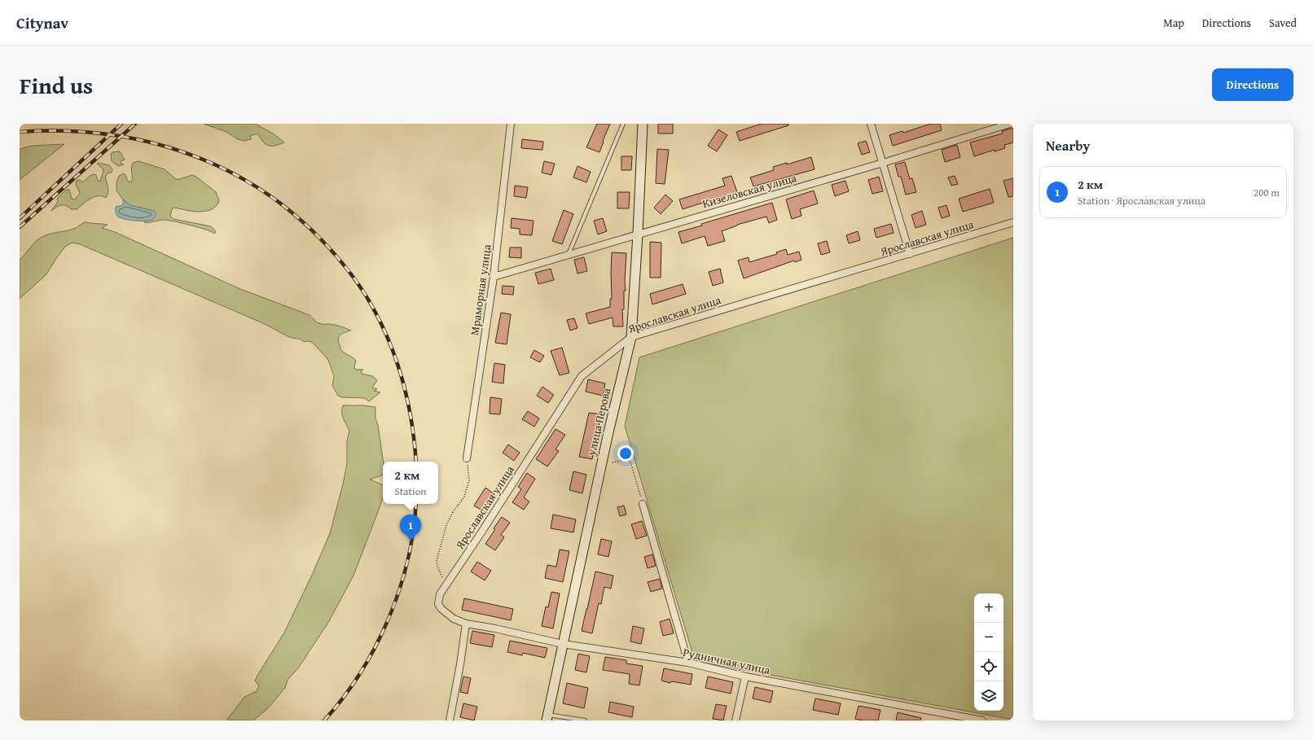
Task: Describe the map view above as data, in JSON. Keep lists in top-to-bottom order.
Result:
{
  "streets": {
    "main road": ["улица Перова"],
    "street": [
      "Кизеловская улица",
      "Ярославская улица",
      "Мраморная улица",
      "Рудничная улица"
    ]
  },
  "crossings": [
    ["Кизеловская улица", "Мраморная улица"],
    ["Кизеловская улица", "улица Перова"],
    ["Ярославская улица", "улица Перова"],
    ["Ярославская улица", "Рудничная улица"],
    ["улица Перова", "Рудничная улица"]
  ],
  "page": {
    "header": "Citynav",
    "nav": ["Map", "Directions", "Saved"],
    "title": "Find us",
    "buttons": "Directions",
    "heading": "Nearby",
    "list": [
      {
        "mark": "1",
        "name": "2 км",
        "note": "Station · Ярославская улица",
        "value": "200 m"
      }
    ],
    "popup": ["2 км", "Station"],
    "pins": "1",
    "map_buttons": ["+", "−"]
  }
}
